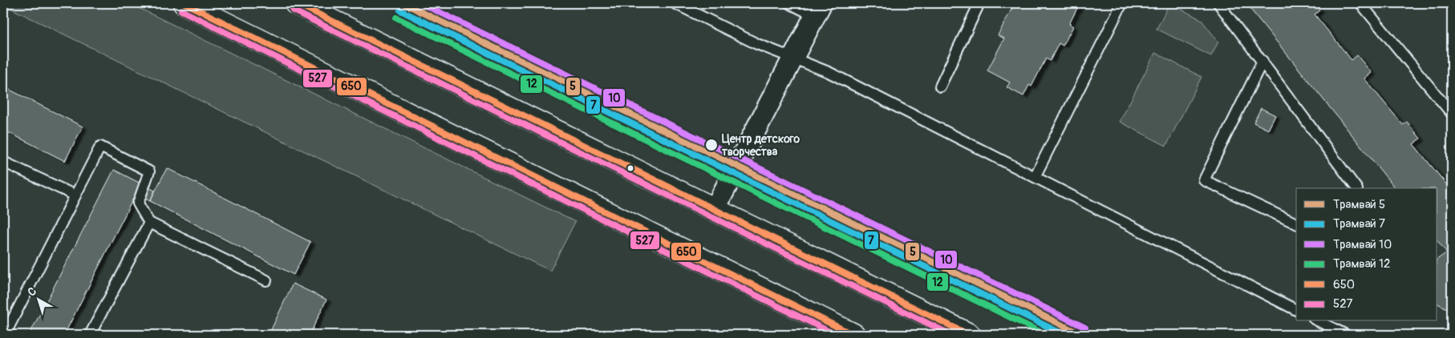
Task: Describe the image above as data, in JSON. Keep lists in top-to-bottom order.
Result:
{
  "places": ["Центр детского творчества"],
  "lines": [
    "tram line 5",
    "tram line 10",
    "transit line 650",
    "tram line 7",
    "transit line 527",
    "tram line 12"
  ],
  "legend": [
    "Трамвай 5",
    "Трамвай 7",
    "Трамвай 10",
    "Трамвай 12",
    "650",
    "527"
  ],
  "north": "top left"
}
